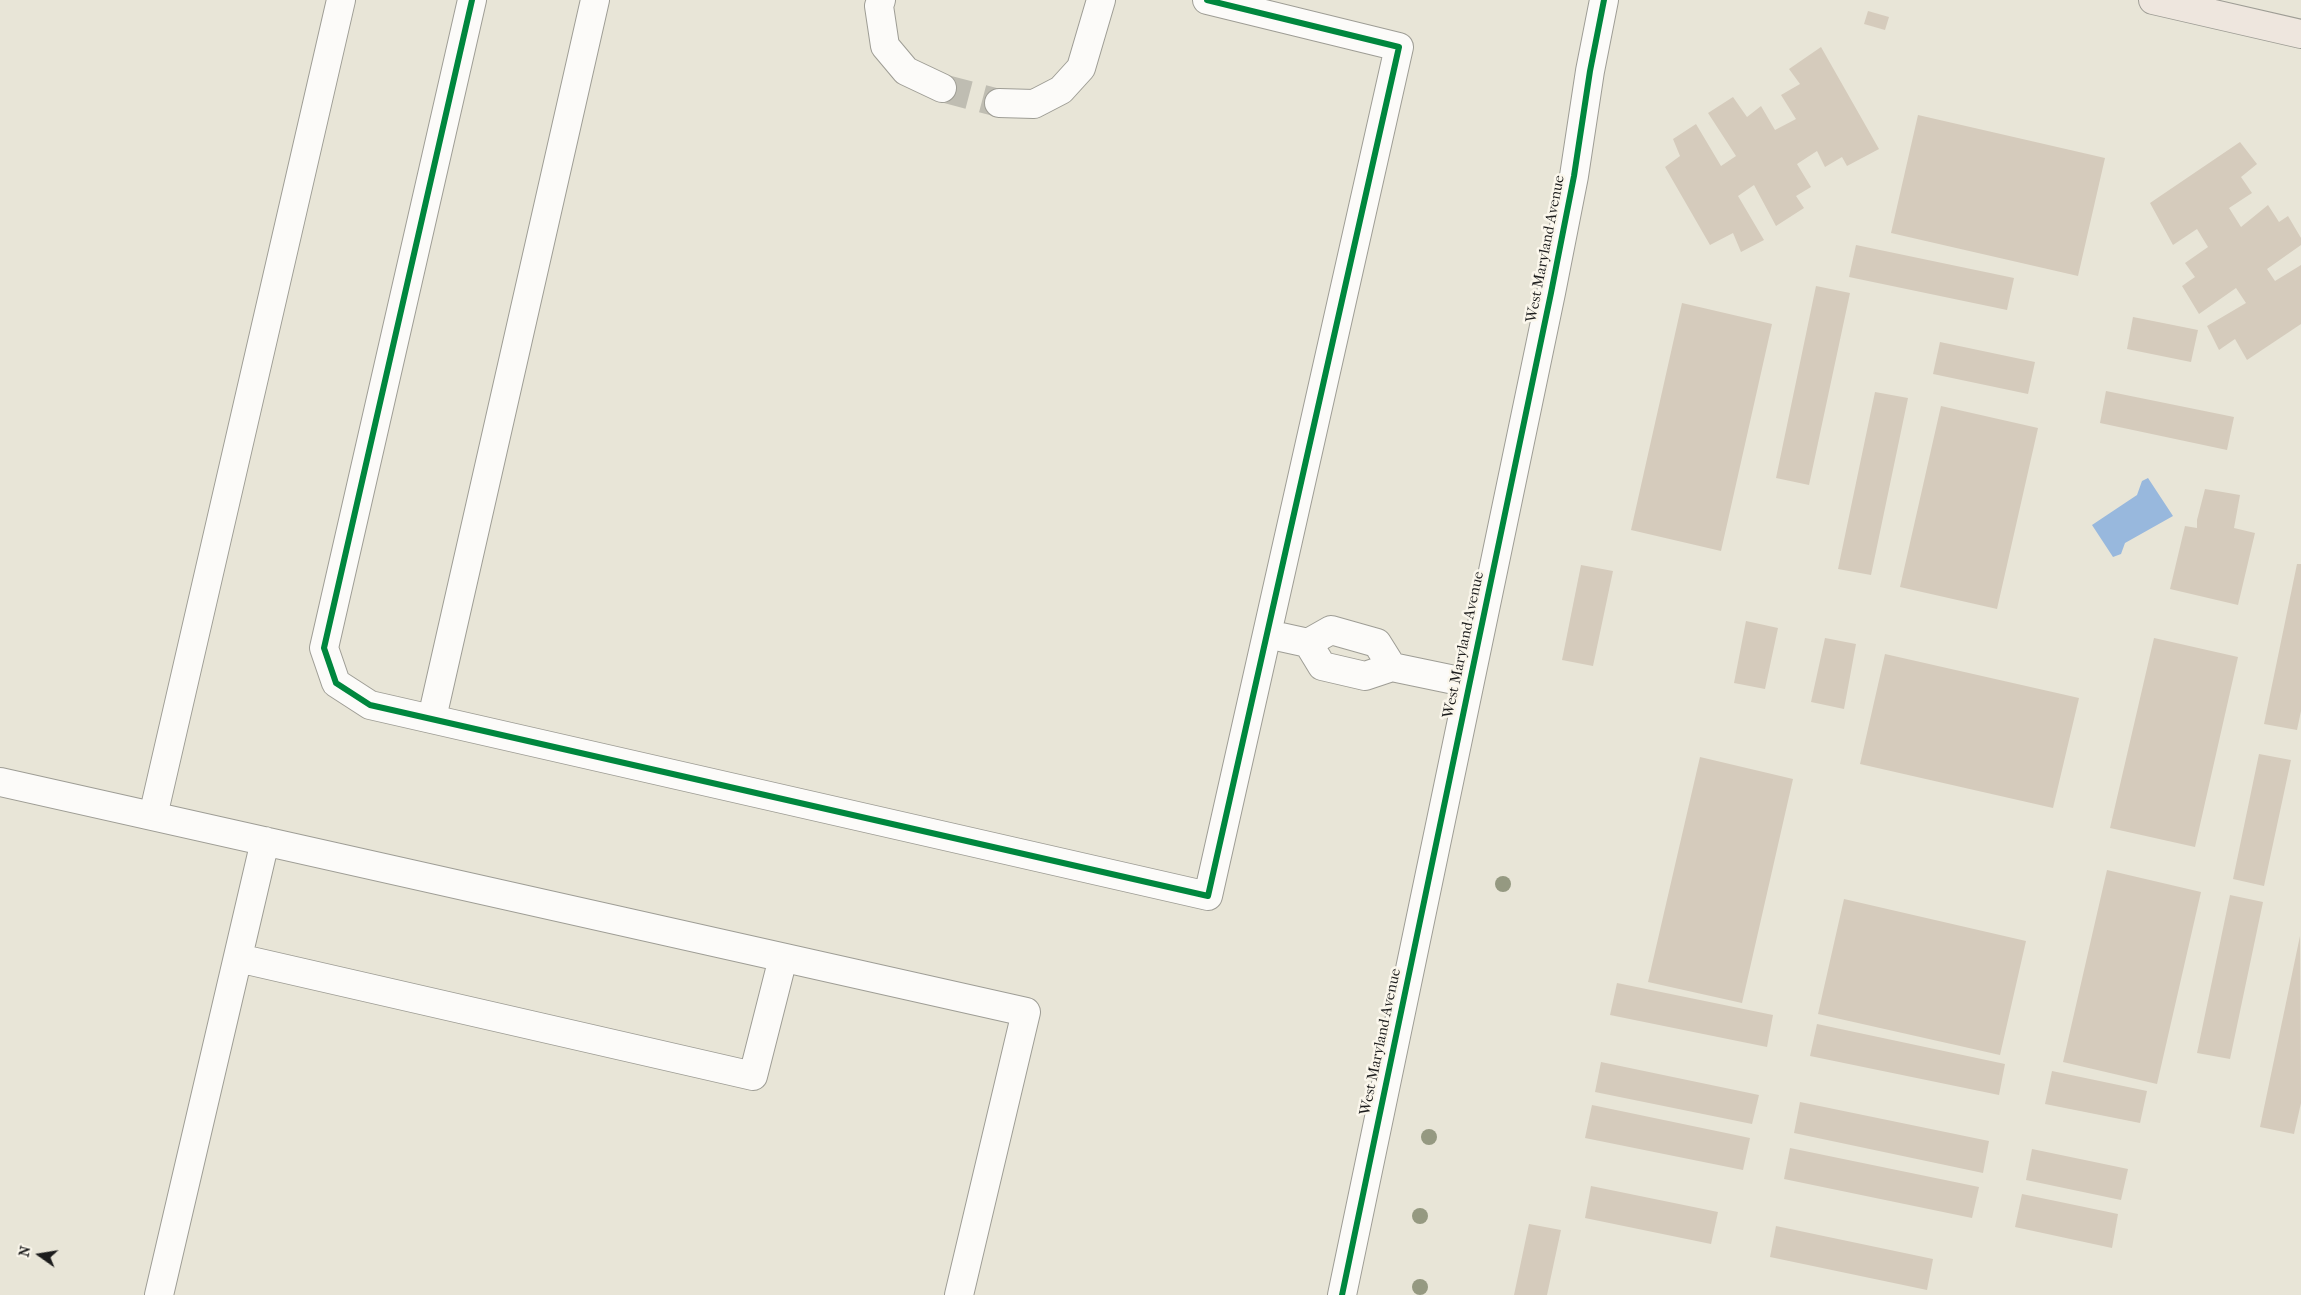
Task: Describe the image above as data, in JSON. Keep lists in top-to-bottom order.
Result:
{
  "streets": {
    "street": ["West Maryland Avenue"]
  },
  "north": "left"
}
